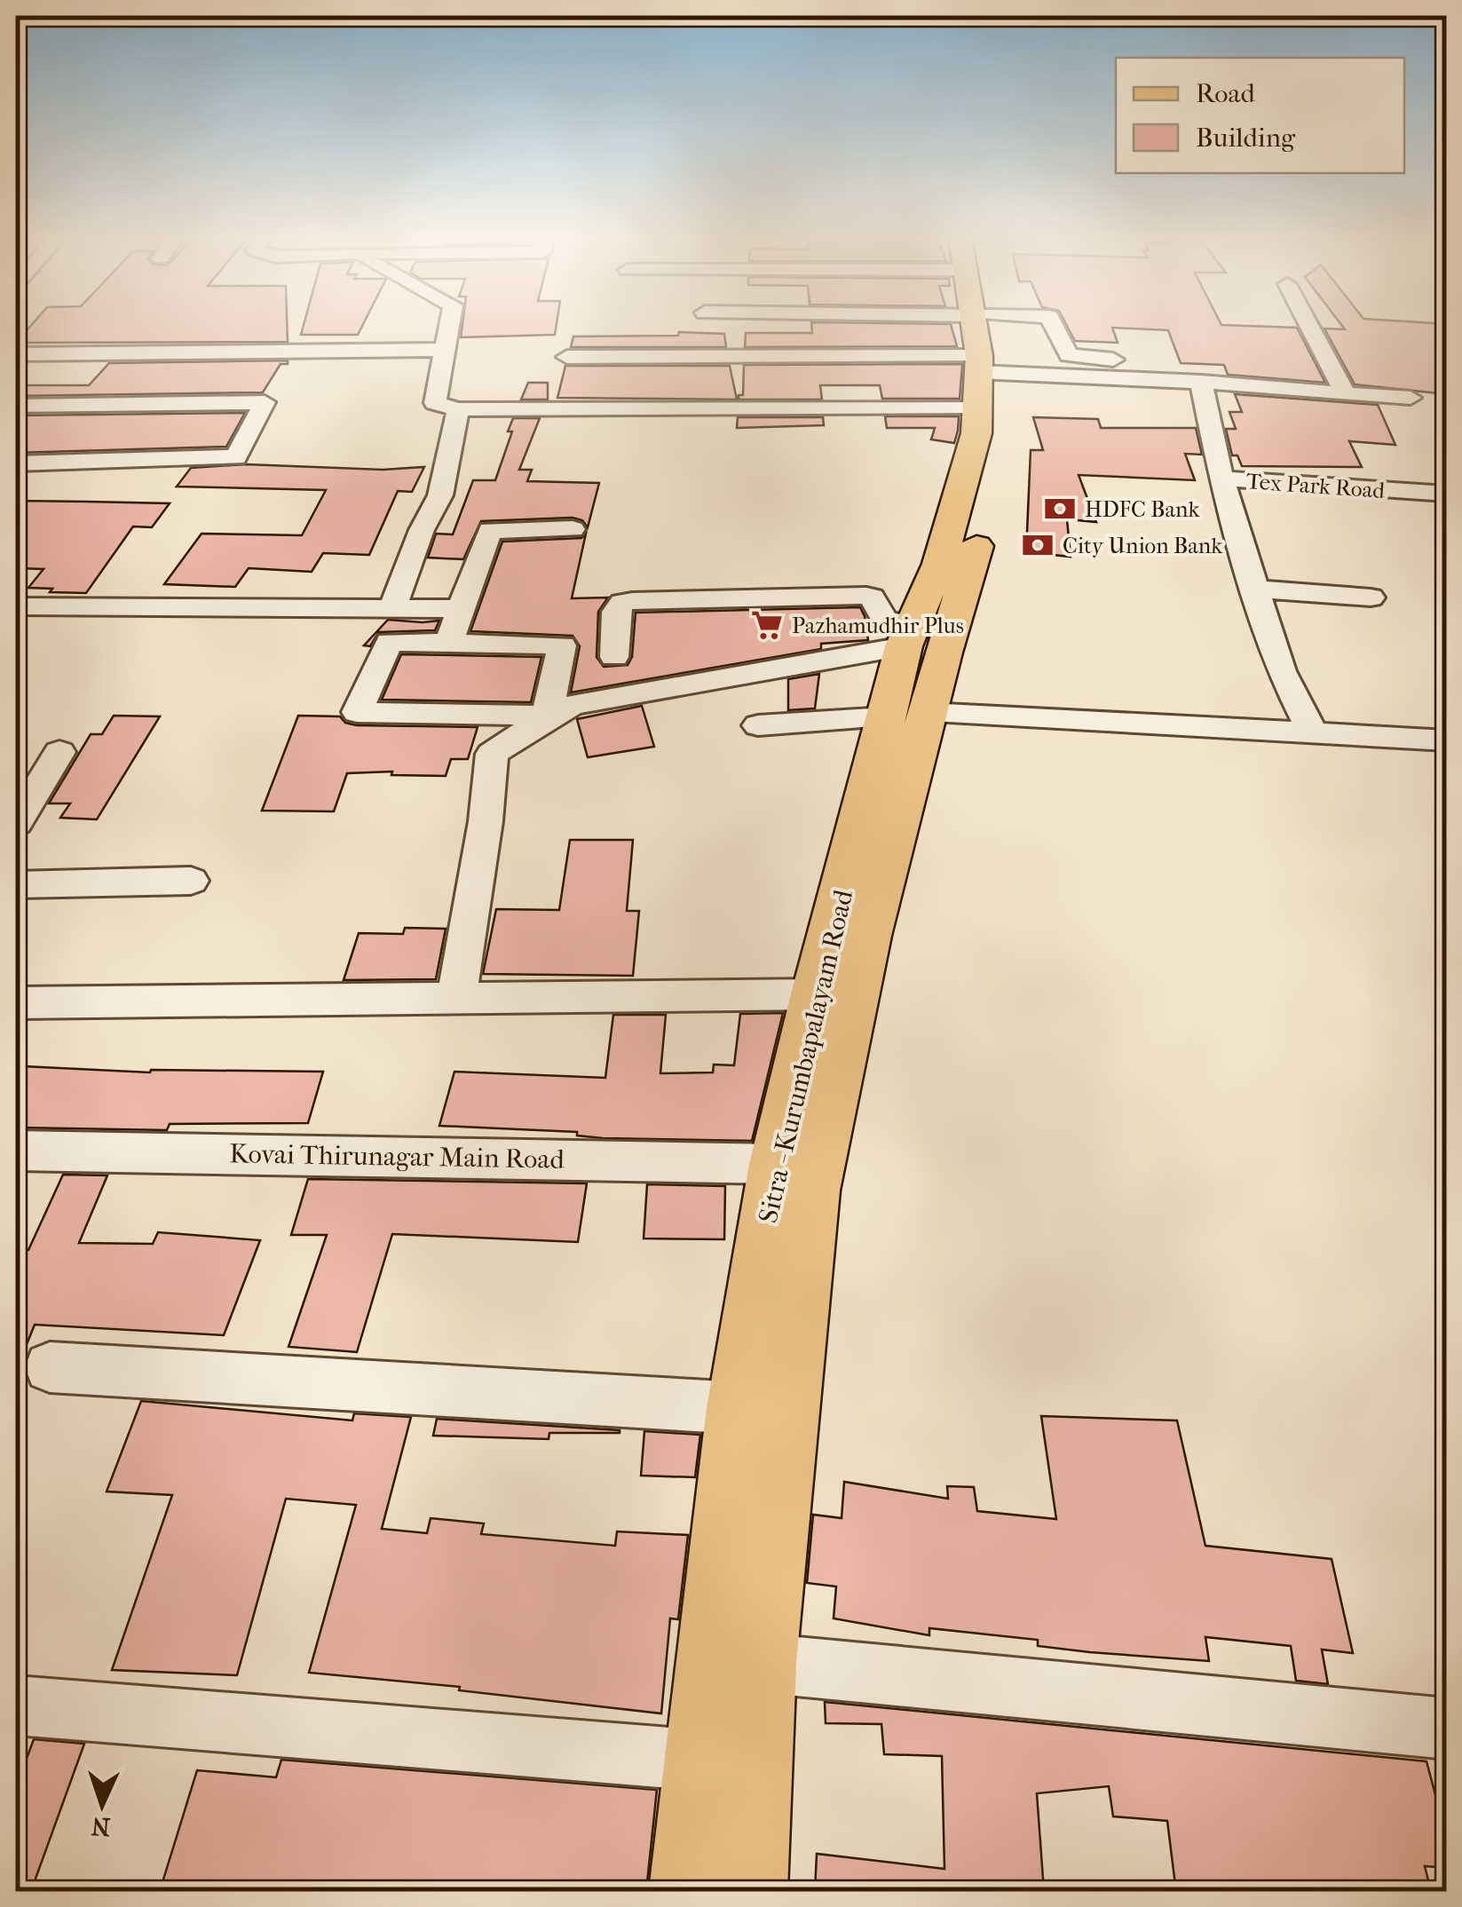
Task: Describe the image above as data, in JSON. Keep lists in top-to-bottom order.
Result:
{
  "streets": {
    "main road": ["Sitra - Kurumbapalayam Road"],
    "street": ["Tex Park Road", "Kovai Thirunagar Main Road"]
  },
  "crossings": [
    ["Sitra - Kurumbapalayam Road", "Kovai Thirunagar Main Road"]
  ],
  "places": {
    "bank": ["HDFC Bank", "City Union Bank"],
    "supermarket": ["Pazhamudhir Plus"]
  },
  "legend": ["Road", "Building"],
  "north": "bottom"
}
